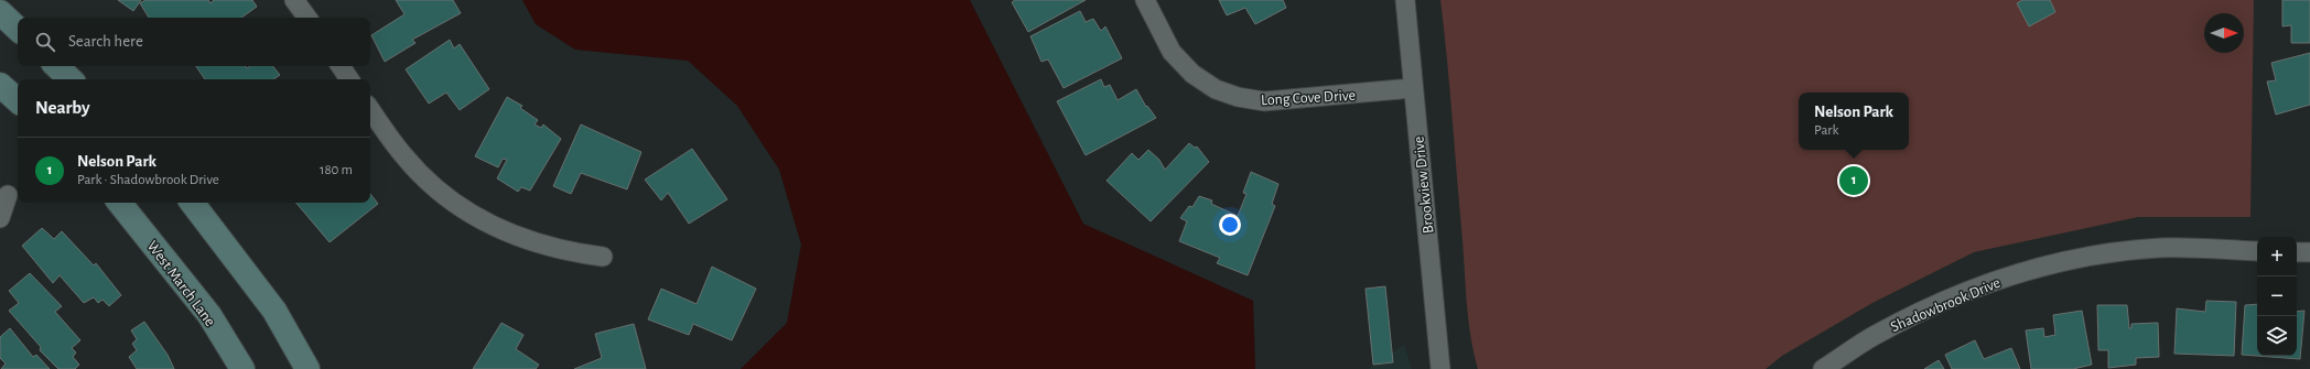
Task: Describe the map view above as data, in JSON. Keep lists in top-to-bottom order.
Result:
{
  "streets": {
    "main road": ["West March Lane"],
    "street": ["Long Cove Drive", "Brookview Drive", "Shadowbrook Drive"]
  },
  "crossings": [
    ["Long Cove Drive", "Brookview Drive"]
  ],
  "north": "right",
  "page": {
    "search": "Search here",
    "heading": "Nearby",
    "popup": ["Nelson Park", "Park"],
    "list": [
      {
        "mark": "1",
        "name": "Nelson Park",
        "note": "Park · Shadowbrook Drive",
        "value": "180 m"
      }
    ],
    "pins": "1",
    "map_buttons": ["+", "−"]
  }
}
